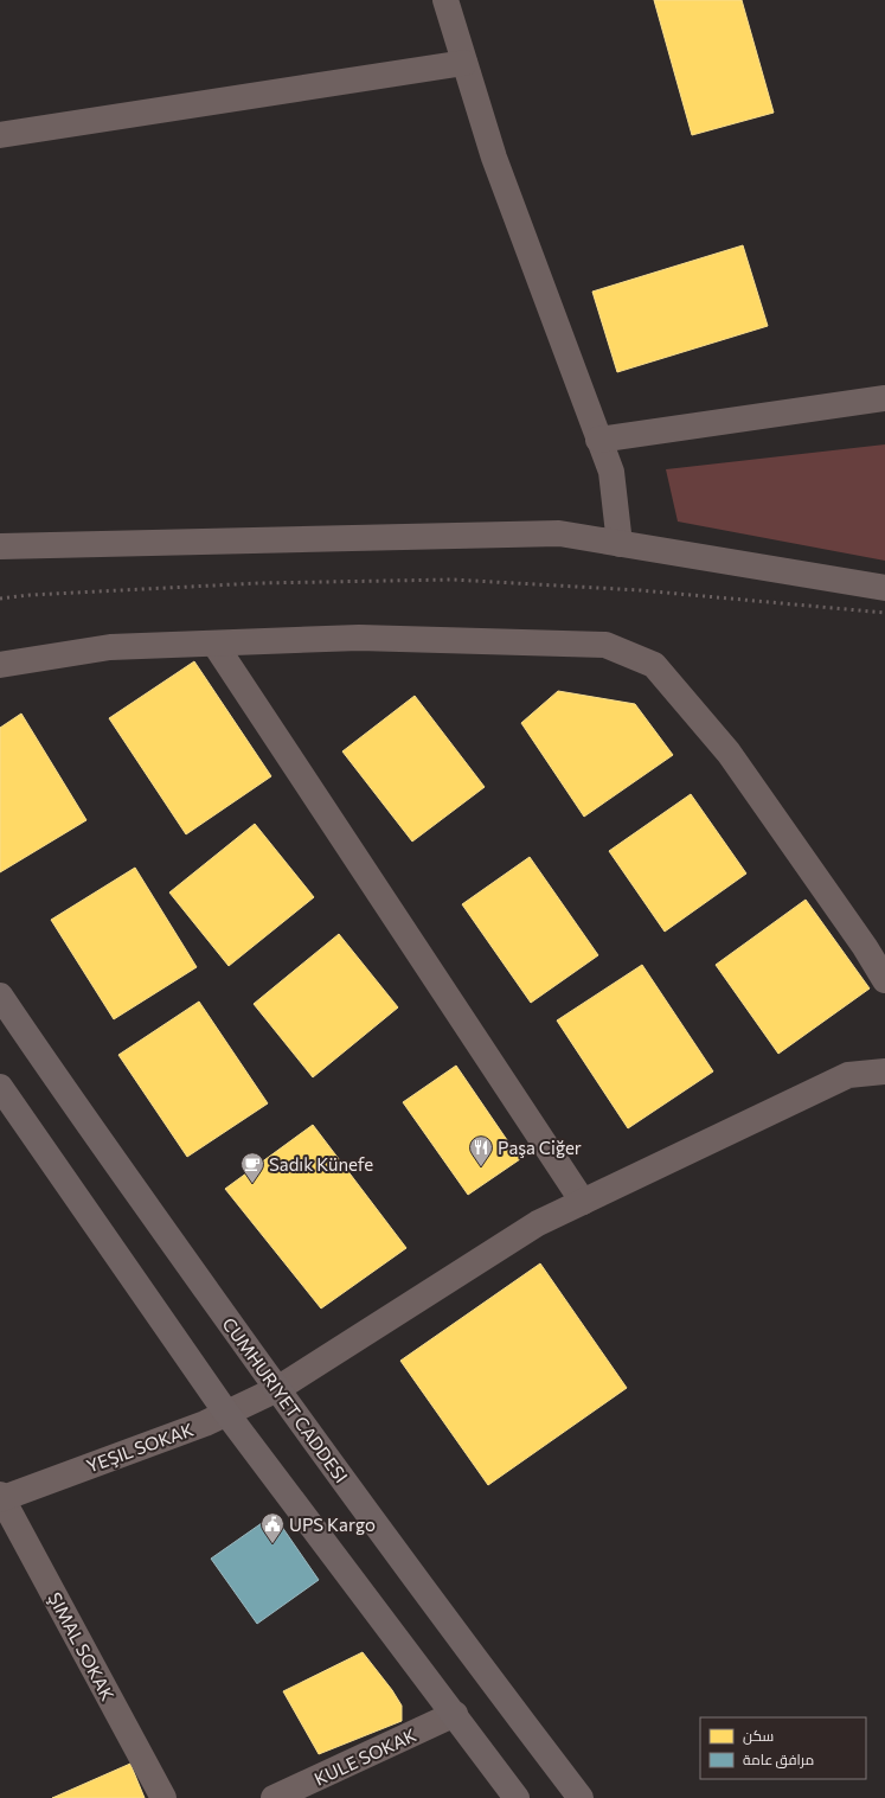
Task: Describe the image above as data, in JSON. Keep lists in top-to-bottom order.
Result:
{
  "streets": {
    "main road": ["CUMHURIYET CADDESI"],
    "street": ["YEŞIL SOKAK", "ŞIMAL SOKAK", "KULE SOKAK"]
  },
  "crossings": [
    ["CUMHURIYET CADDESI", "YEŞIL SOKAK"],
    ["YEŞIL SOKAK", "ŞIMAL SOKAK"]
  ],
  "places": {
    "restaurant": ["Paşa Ciğer"],
    "cafe": ["Sadık Künefe"],
    "public building": ["UPS Kargo"]
  },
  "legend": ["سكن", "مرافق عامة"]
}
